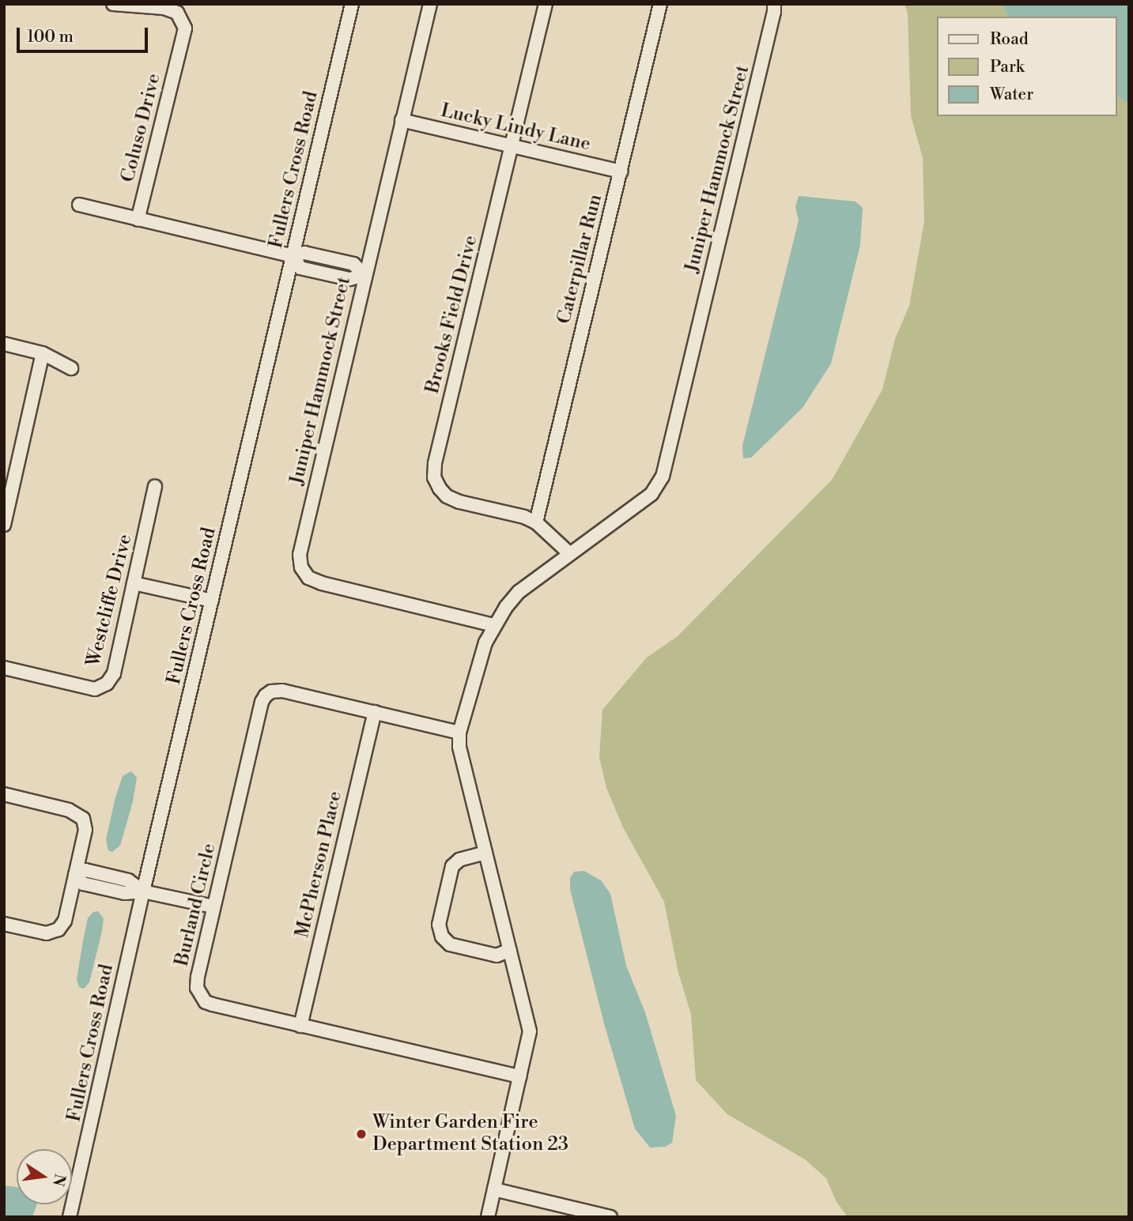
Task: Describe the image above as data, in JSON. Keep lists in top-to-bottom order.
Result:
{
  "streets": {
    "street": [
      "Coluso Drive",
      "Lucky Lindy Lane",
      "Juniper Hammock Street",
      "Fullers Cross Road",
      "Caterpillar Run",
      "Brooks Field Drive",
      "Westcliffe Drive",
      "McPherson Place",
      "Burland Circle"
    ]
  },
  "crossings": [
    ["Lucky Lindy Lane", "Juniper Hammock Street"],
    ["Lucky Lindy Lane", "Caterpillar Run"],
    ["Lucky Lindy Lane", "Brooks Field Drive"],
    ["Juniper Hammock Street", "Brooks Field Drive"],
    ["Juniper Hammock Street", "Burland Circle"],
    ["Caterpillar Run", "Brooks Field Drive"],
    ["McPherson Place", "Burland Circle"]
  ],
  "places": ["Winter Garden Fire Department Station 23"],
  "legend": ["Road", "Park", "Water"],
  "scale_bar": "100 m",
  "north": "right"
}
